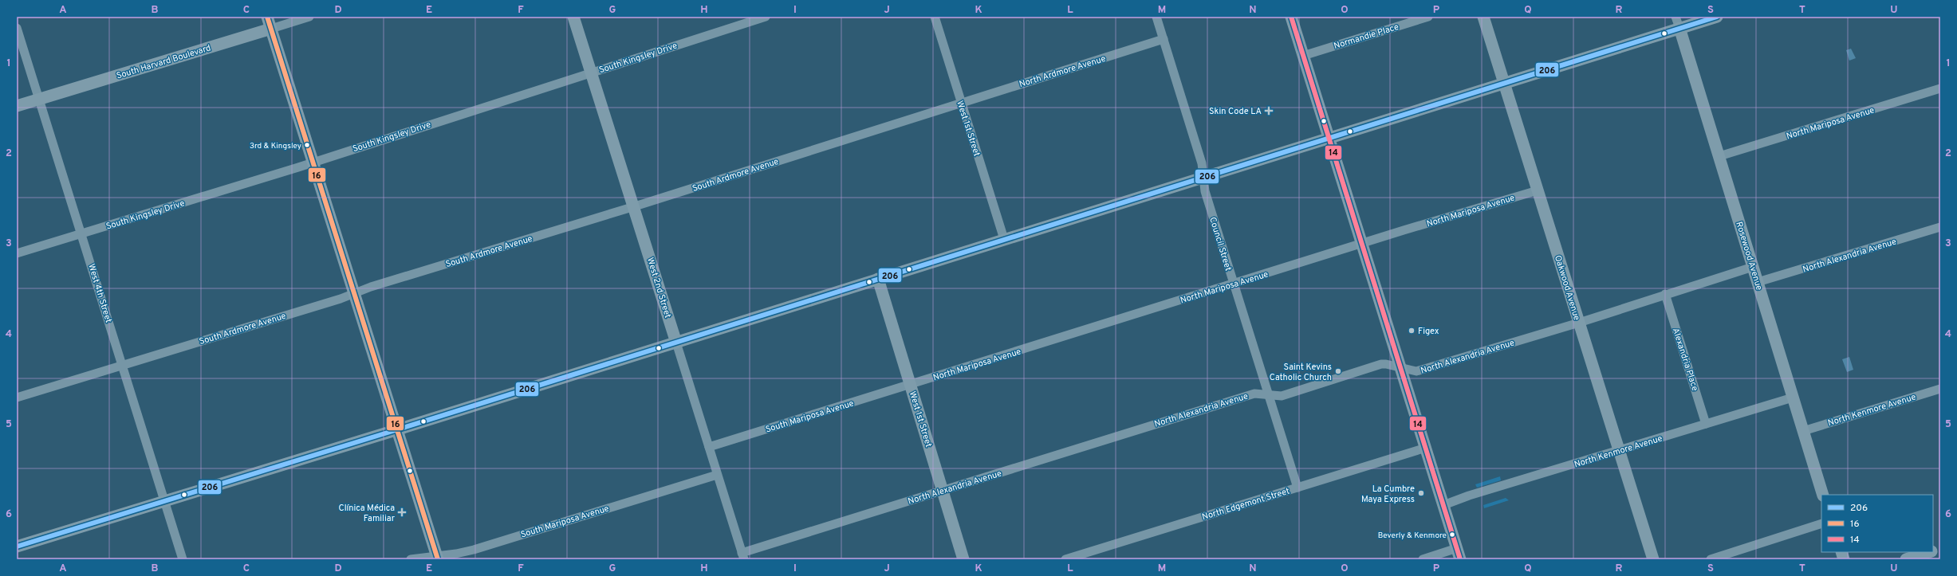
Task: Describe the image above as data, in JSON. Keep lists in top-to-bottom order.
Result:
{
  "streets": {
    "main road": [
      "South Harvard Boulevard",
      "West 1st Street",
      "Rosewood Avenue",
      "West 2nd Street",
      "Oakwood Avenue"
    ],
    "street": [
      "Normandie Place",
      "South Kingsley Drive",
      "North Ardmore Avenue",
      "North Mariposa Avenue",
      "South Ardmore Avenue",
      "Council Street",
      "North Alexandria Avenue",
      "West 4th Street",
      "Alexandria Place",
      "North Kenmore Avenue",
      "South Mariposa Avenue",
      "North Edgemont Street"
    ]
  },
  "crossings": [
    ["South Kingsley Drive", "West 2nd Street"],
    ["South Kingsley Drive", "West 4th Street"],
    ["South Harvard Boulevard", "West 4th Street"],
    ["North Ardmore Avenue", "West 1st Street"],
    ["North Ardmore Avenue", "South Ardmore Avenue"],
    ["North Ardmore Avenue", "Council Street"],
    ["North Mariposa Avenue", "West 1st Street"],
    ["North Mariposa Avenue", "Council Street"],
    ["North Mariposa Avenue", "Rosewood Avenue"],
    ["North Mariposa Avenue", "Oakwood Avenue"],
    ["North Mariposa Avenue", "South Mariposa Avenue"],
    ["West 1st Street", "South Ardmore Avenue"],
    ["West 1st Street", "North Alexandria Avenue"],
    ["West 1st Street", "South Mariposa Avenue"],
    ["South Ardmore Avenue", "West 2nd Street"],
    ["South Ardmore Avenue", "West 4th Street"],
    ["Council Street", "North Alexandria Avenue"],
    ["Council Street", "North Edgemont Street"],
    ["North Alexandria Avenue", "Rosewood Avenue"],
    ["North Alexandria Avenue", "West 2nd Street"],
    ["North Alexandria Avenue", "Oakwood Avenue"],
    ["North Alexandria Avenue", "Alexandria Place"],
    ["Rosewood Avenue", "North Kenmore Avenue"],
    ["West 2nd Street", "South Mariposa Avenue"],
    ["Oakwood Avenue", "North Kenmore Avenue"],
    ["Alexandria Place", "North Kenmore Avenue"]
  ],
  "places": {
    "health": ["Skin Code LA", "Clínica Médica Familiar"],
    "other": [
      "3rd & Kingsley",
      "Figex",
      "Saint Kevins Catholic Church",
      "La Cumbre Maya Express",
      "Beverly & Kenmore"
    ]
  },
  "lines": ["transit line 206", "transit line 16", "transit line 14"],
  "legend": ["206", "16", "14"],
  "grid": {
    "columns": [
      "A",
      "B",
      "C",
      "D",
      "E",
      "F",
      "G",
      "H",
      "I",
      "J",
      "K",
      "L",
      "M",
      "N",
      "O",
      "P",
      "Q",
      "R",
      "S",
      "T",
      "U"
    ],
    "rows": [
      "1",
      "2",
      "3",
      "4",
      "5",
      "6"
    ]
  }
}
